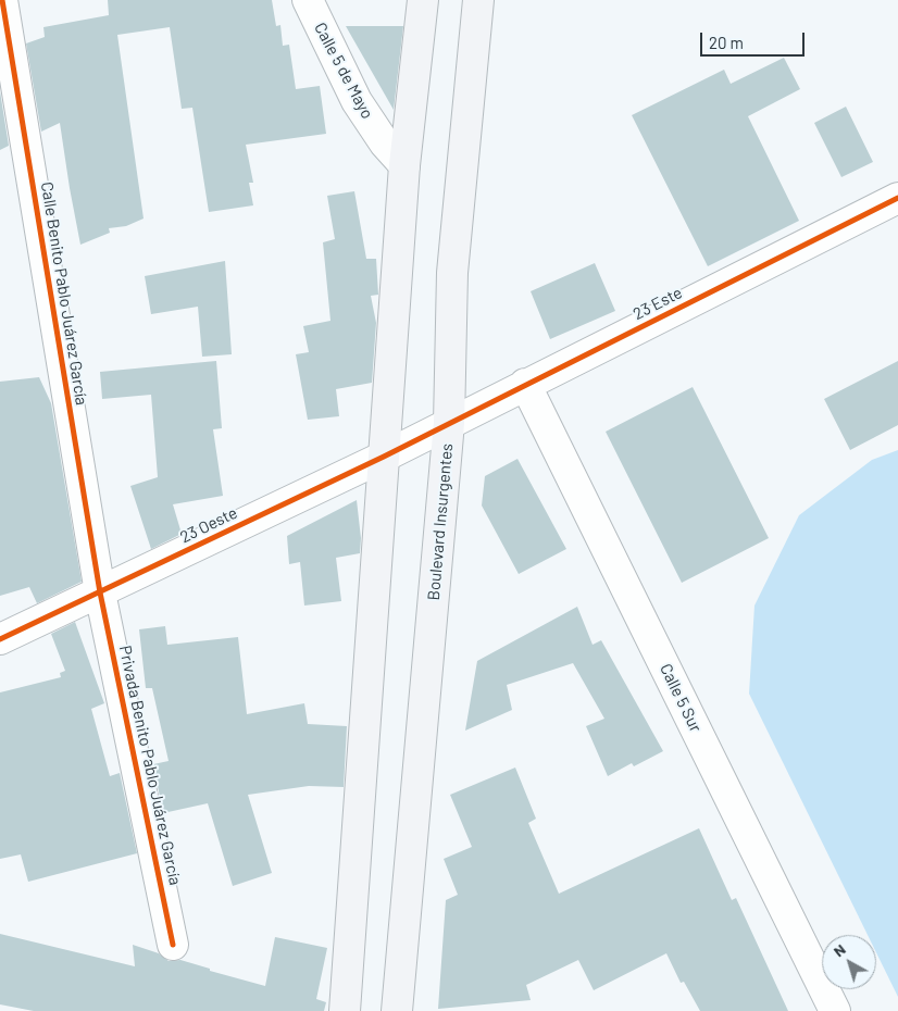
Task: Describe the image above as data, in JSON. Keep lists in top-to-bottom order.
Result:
{
  "streets": {
    "main road": ["Boulevard Insurgentes"],
    "street": [
      "Calle 5 de Mayo",
      "Calle Benito Pablo Juárez García",
      "23 Este",
      "23 Oeste",
      "Calle 5 Sur",
      "Privada Benito Pablo Juárez García"
    ]
  },
  "crossings": [
    ["Calle Benito Pablo Juárez García", "23 Oeste"],
    ["Calle Benito Pablo Juárez García", "Privada Benito Pablo Juárez García"],
    ["23 Este", "Boulevard Insurgentes"],
    ["23 Este", "23 Oeste"],
    ["23 Este", "Calle 5 Sur"],
    ["Boulevard Insurgentes", "23 Oeste"],
    ["23 Oeste", "Privada Benito Pablo Juárez García"]
  ],
  "scale_bar": "20 m",
  "north": "top left"
}
